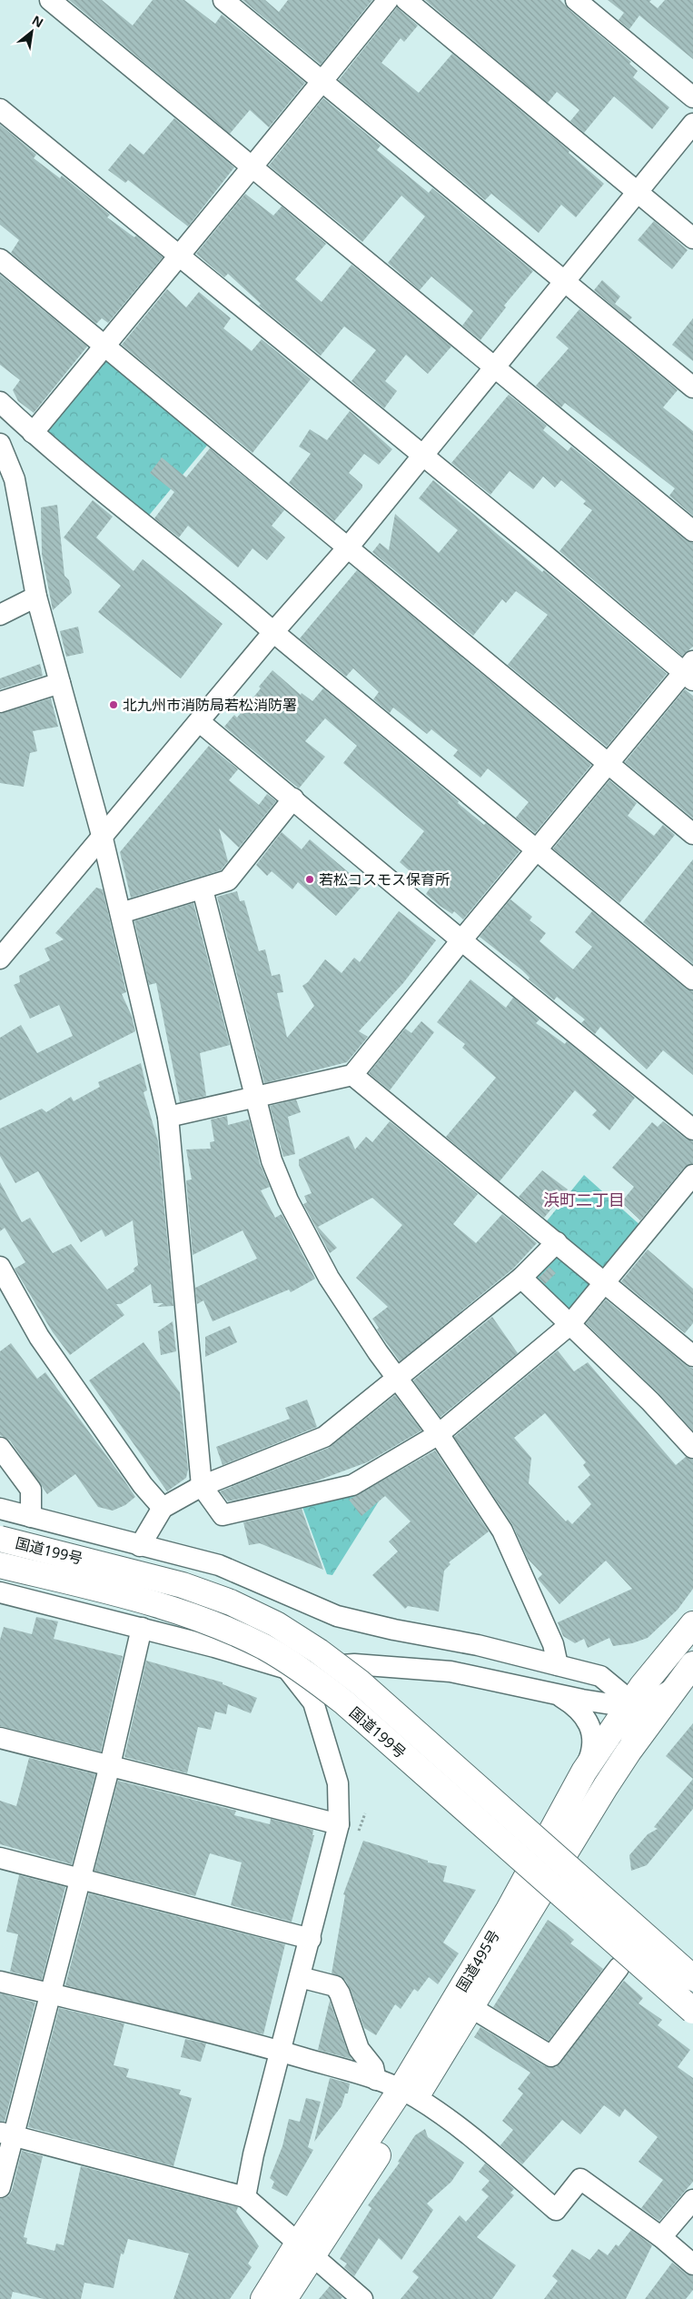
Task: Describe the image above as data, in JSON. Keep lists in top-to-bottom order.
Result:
{
  "streets": {
    "highway": ["国道199号", "国道495号"]
  },
  "districts": ["浜町二丁目"],
  "places": ["北九州市消防局若松消防署", "若松コスモス保育所"],
  "north": "top right"
}
